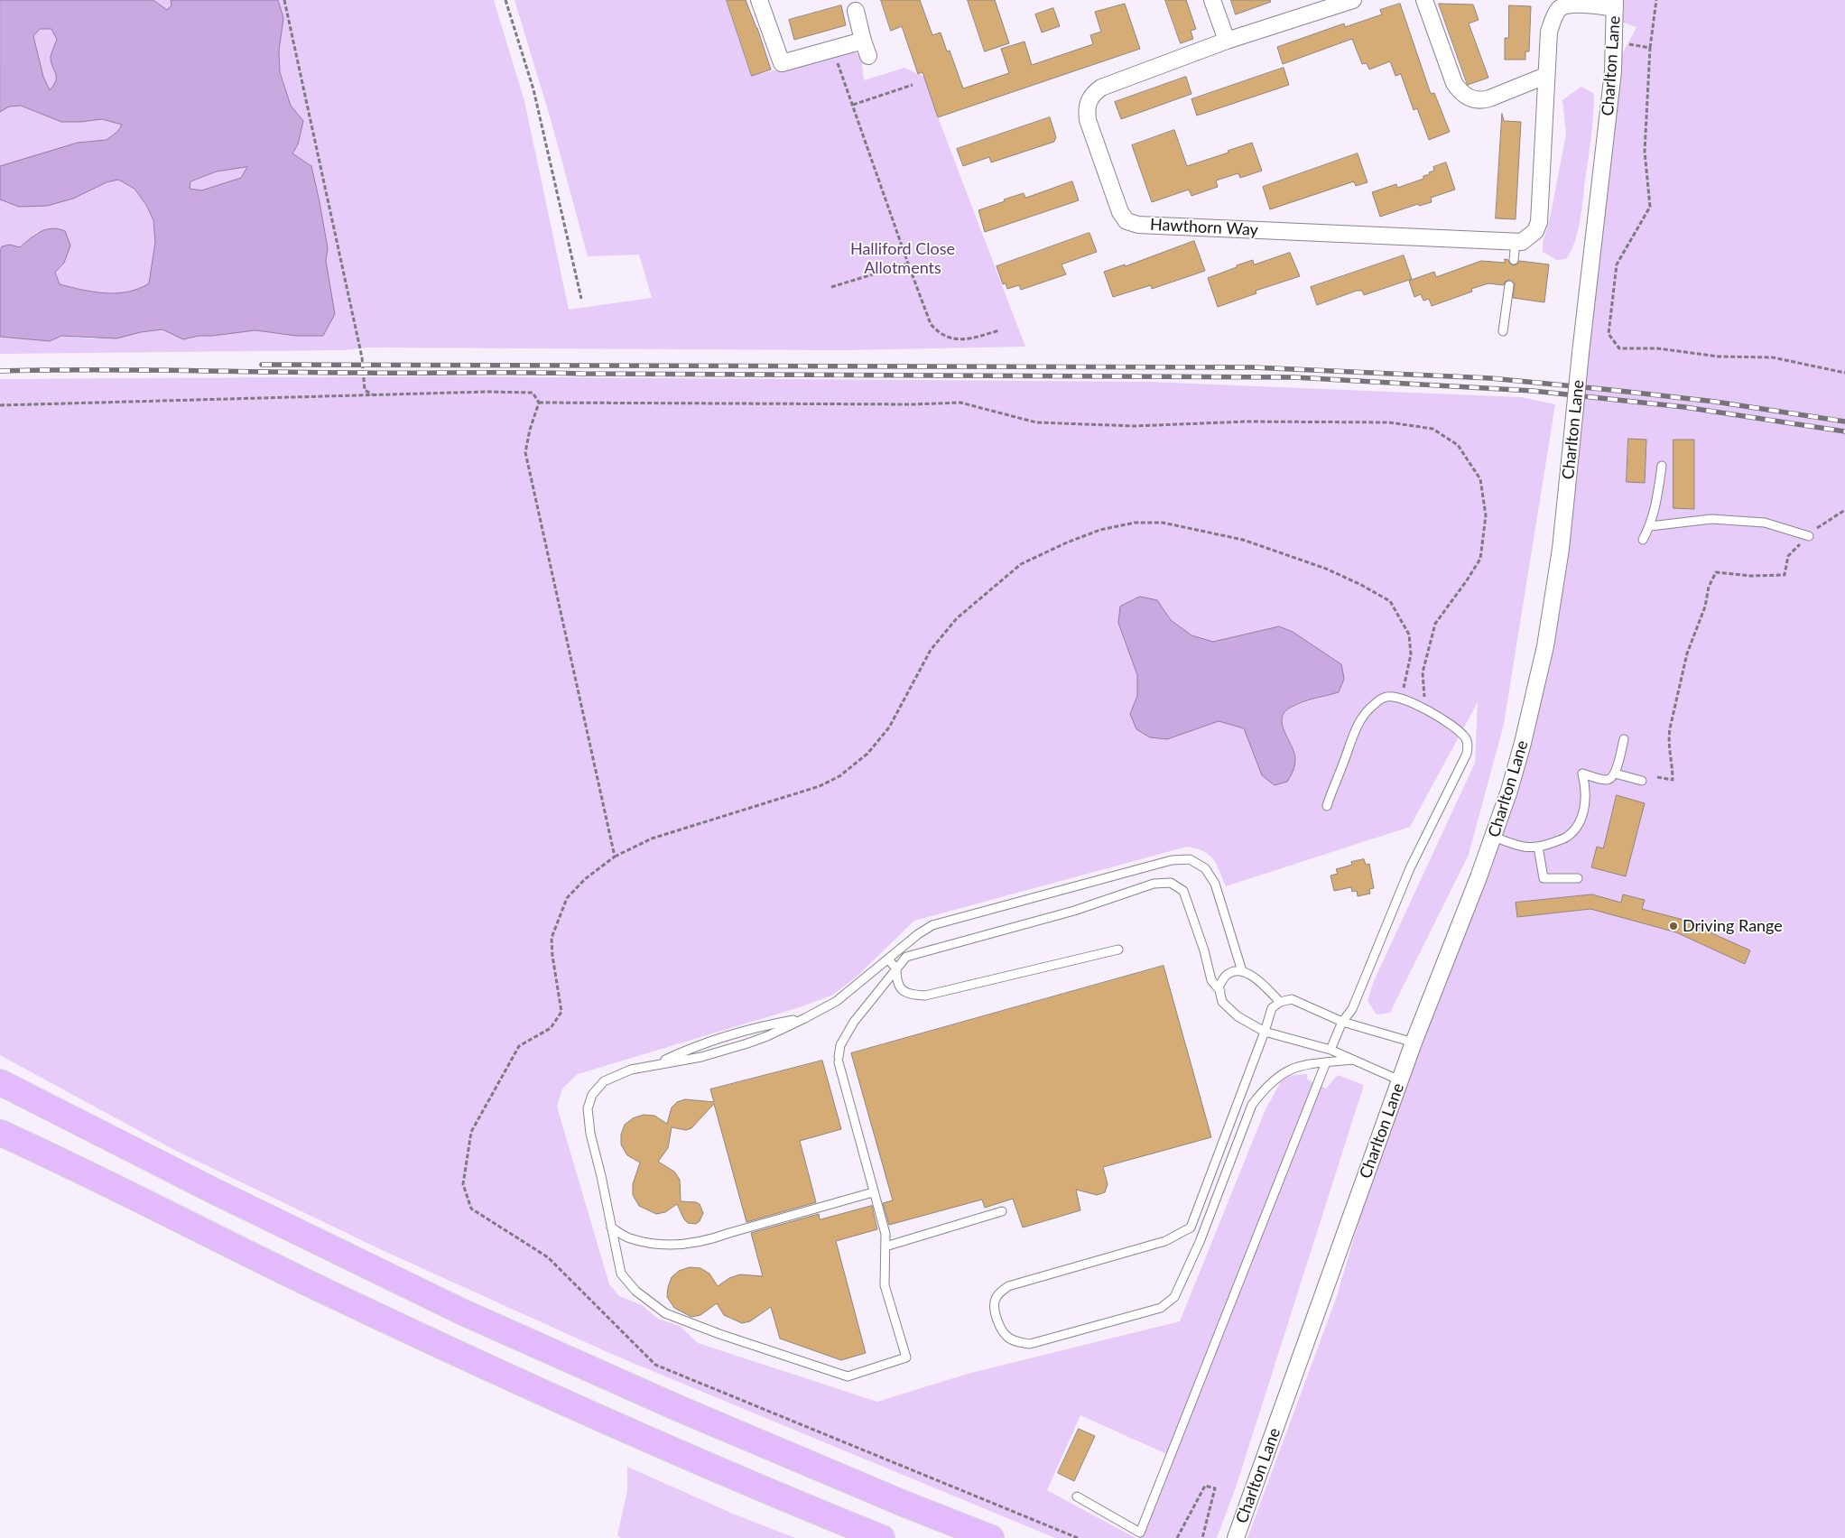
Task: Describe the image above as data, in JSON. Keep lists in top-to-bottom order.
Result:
{
  "streets": {
    "street": ["Charlton Lane", "Hawthorn Way"]
  },
  "parks": ["Halliford Close Allotments"],
  "places": ["Driving Range"]
}
